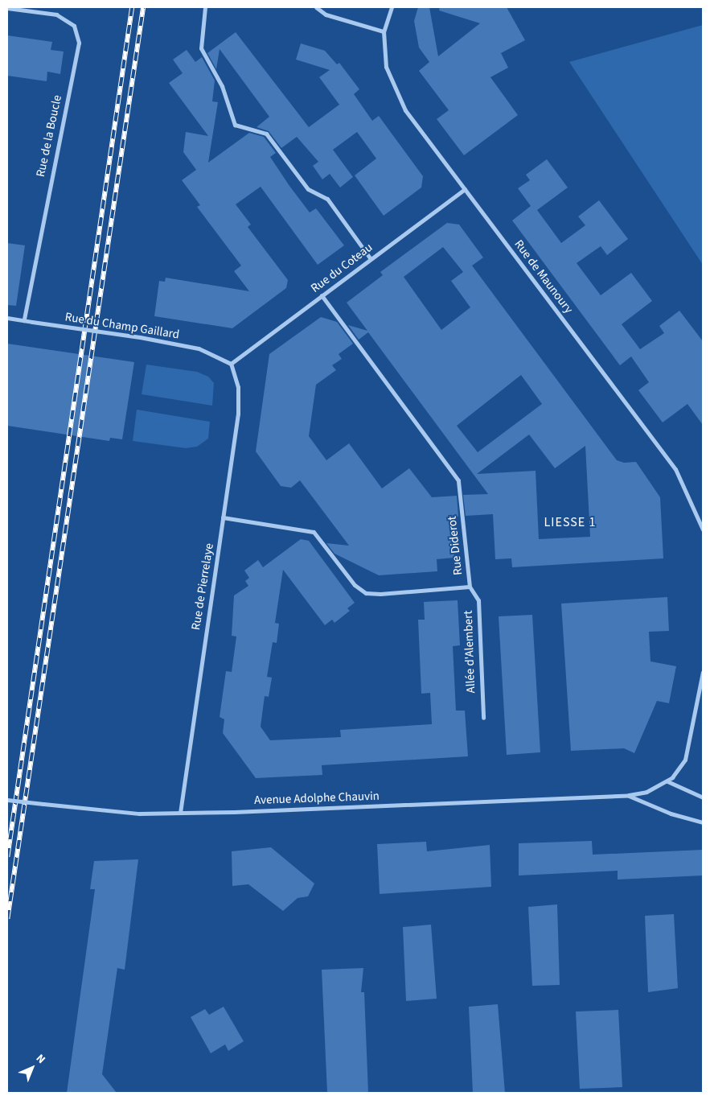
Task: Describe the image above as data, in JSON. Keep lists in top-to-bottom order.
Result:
{
  "streets": {
    "street": [
      "Rue de la Boucle",
      "Rue du Coteau",
      "Rue de Maunoury",
      "Rue du Champ Gaillard",
      "Rue Diderot",
      "Rue de Pierrelaye",
      "Allée d'Alembert",
      "Avenue Adolphe Chauvin"
    ]
  },
  "crossings": [
    ["Rue de la Boucle", "Rue du Champ Gaillard"],
    ["Rue du Coteau", "Rue de Maunoury"],
    ["Rue du Coteau", "Rue du Champ Gaillard"],
    ["Rue du Coteau", "Rue Diderot"],
    ["Rue du Coteau", "Rue de Pierrelaye"],
    ["Rue du Champ Gaillard", "Rue de Pierrelaye"],
    ["Rue Diderot", "Rue de Pierrelaye"],
    ["Rue Diderot", "Allée d'Alembert"],
    ["Rue de Pierrelaye", "Avenue Adolphe Chauvin"]
  ],
  "districts": ["LIESSE 1"],
  "north": "top right"
}
